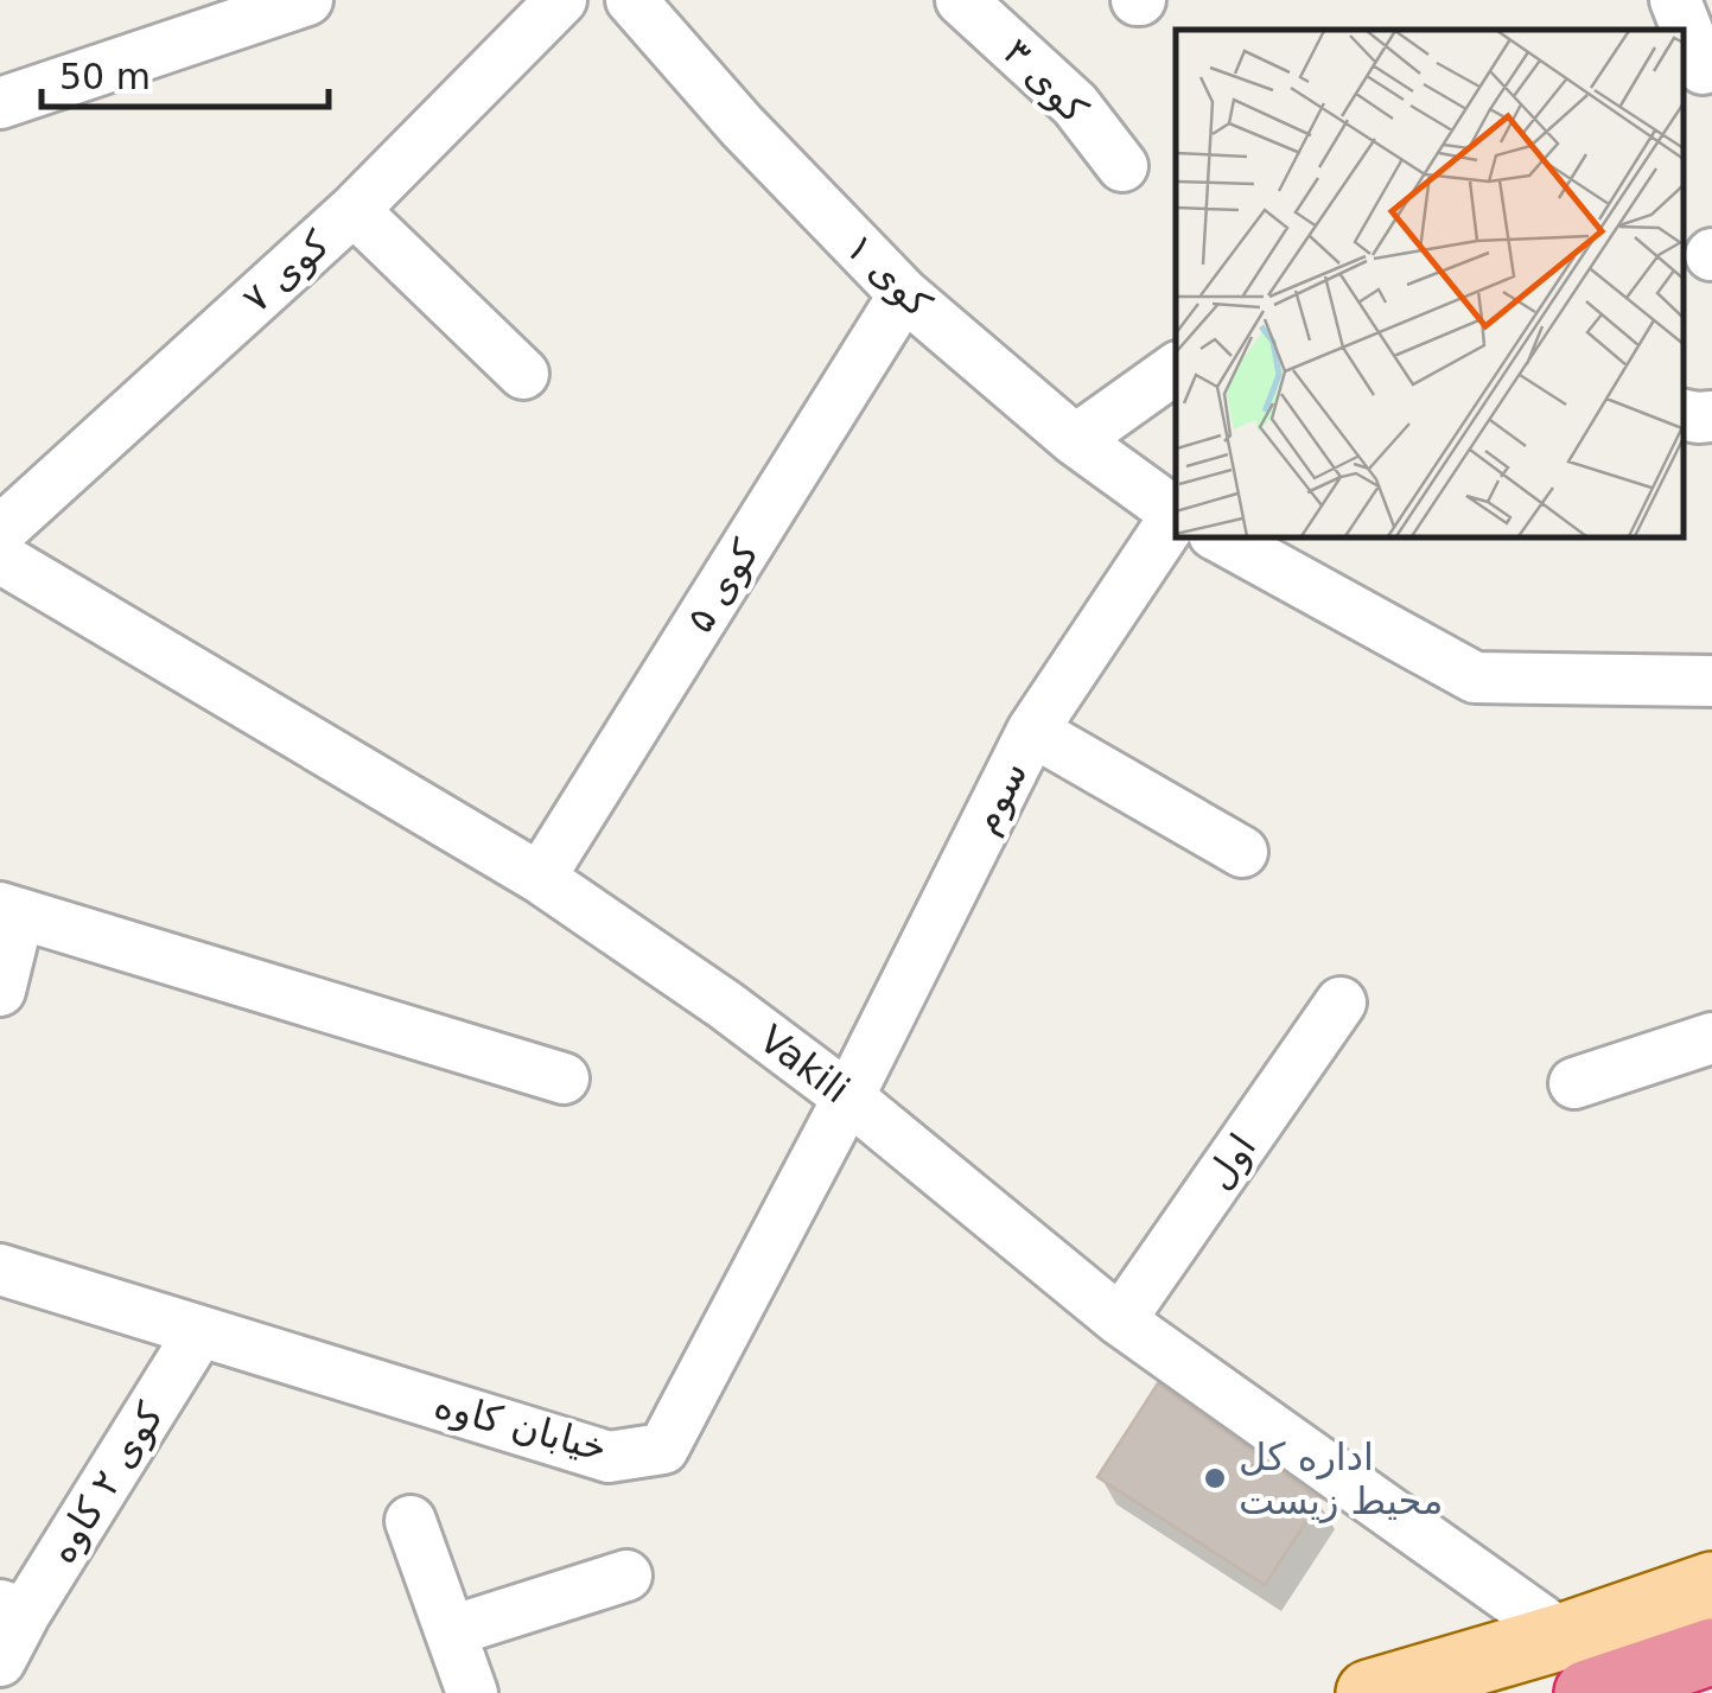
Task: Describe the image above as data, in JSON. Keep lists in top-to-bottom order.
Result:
{
  "streets": {
    "street": [
      "کوی ۳",
      "کوی ۷",
      "کوی ۱",
      "کوی ۵",
      "سوم",
      "Vakili",
      "اول",
      "خیابان کاوه",
      "کوی ۲ کاوه"
    ]
  },
  "crossings": [
    ["کوی ۱", "کوی ۵"],
    ["کوی ۵", "Vakili"],
    ["سوم", "Vakili"],
    ["سوم", "خیابان کاوه"],
    ["Vakili", "اول"],
    ["Vakili", "خیابان کاوه"],
    ["خیابان کاوه", "کوی ۲ کاوه"]
  ],
  "places": ["اداره کل محیط زیست"],
  "scale_bar": "50 m"
}
